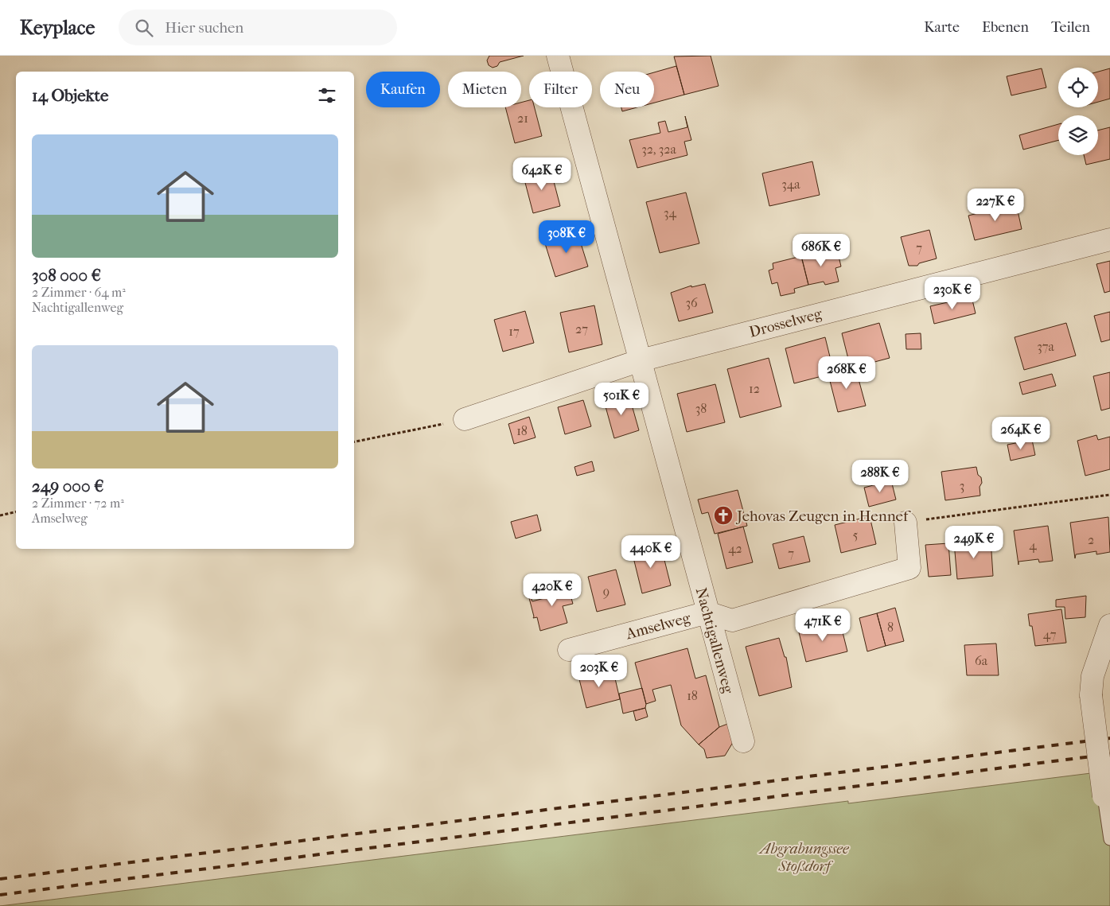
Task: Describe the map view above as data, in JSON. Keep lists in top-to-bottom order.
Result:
{
  "streets": {
    "street": ["Drosselweg", "Amselweg", "Nachtigallenweg"]
  },
  "crossings": [
    ["Drosselweg", "Nachtigallenweg"],
    ["Amselweg", "Nachtigallenweg"]
  ],
  "parks": ["Abgrabungssee Stoßdorf"],
  "places": {
    "church": ["Jehovas Zeugen in Hennef"]
  },
  "house_numbers": [
    "21",
    "32, 32a",
    "34a",
    "34",
    "7",
    "36",
    "27",
    "17",
    "37a",
    "12",
    "38",
    "18",
    "3",
    "5",
    "2",
    "4",
    "42",
    "7",
    "9",
    "8",
    "47",
    "6a",
    "18"
  ],
  "page": {
    "header": "Keyplace",
    "search": "Hier suchen",
    "nav": ["Karte", "Ebenen", "Teilen"],
    "chip": [
      "Kaufen",
      "Mieten",
      "Filter",
      "Neu"
    ],
    "heading": "14 Objekte",
    "list": [
      {
        "name": "308 000 €",
        "note": "2 Zimmer · 64 m² · Nachtigallenweg"
      },
      {
        "name": "249 000 €",
        "note": "2 Zimmer · 72 m² · Amselweg"
      }
    ],
    "price": [
      "642K €",
      "227K €",
      "308K €",
      "686K €",
      "230K €",
      "268K €",
      "501K €",
      "264K €",
      "288K €",
      "249K €",
      "440K €",
      "420K €",
      "471K €",
      "203K €"
    ]
  }
}
